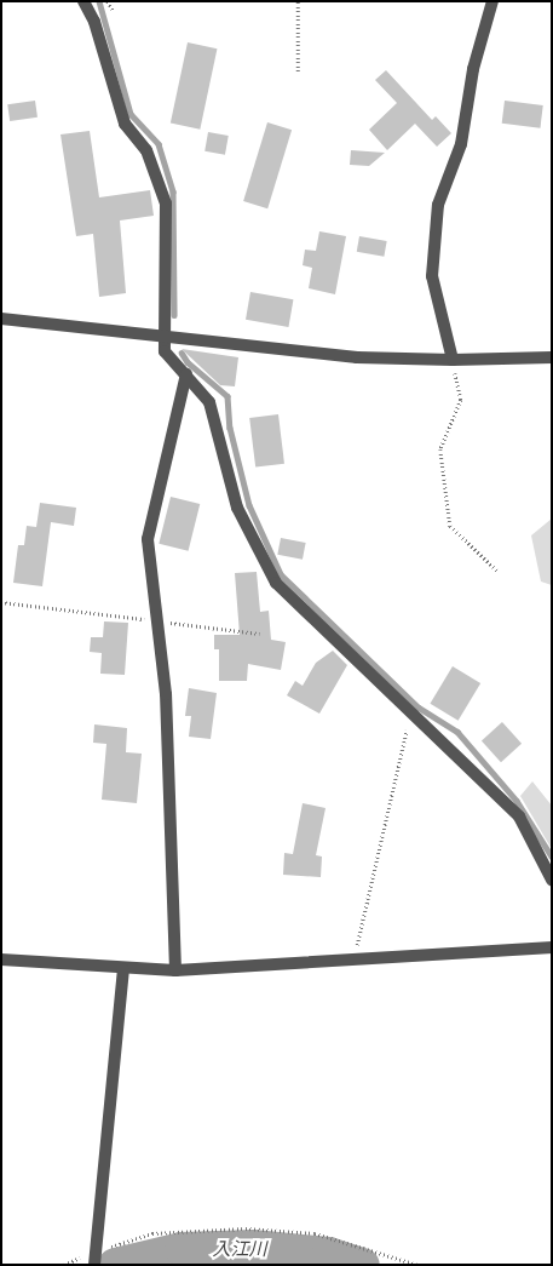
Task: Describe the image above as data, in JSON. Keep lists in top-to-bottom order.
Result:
{
  "water": ["入江川"]
}
